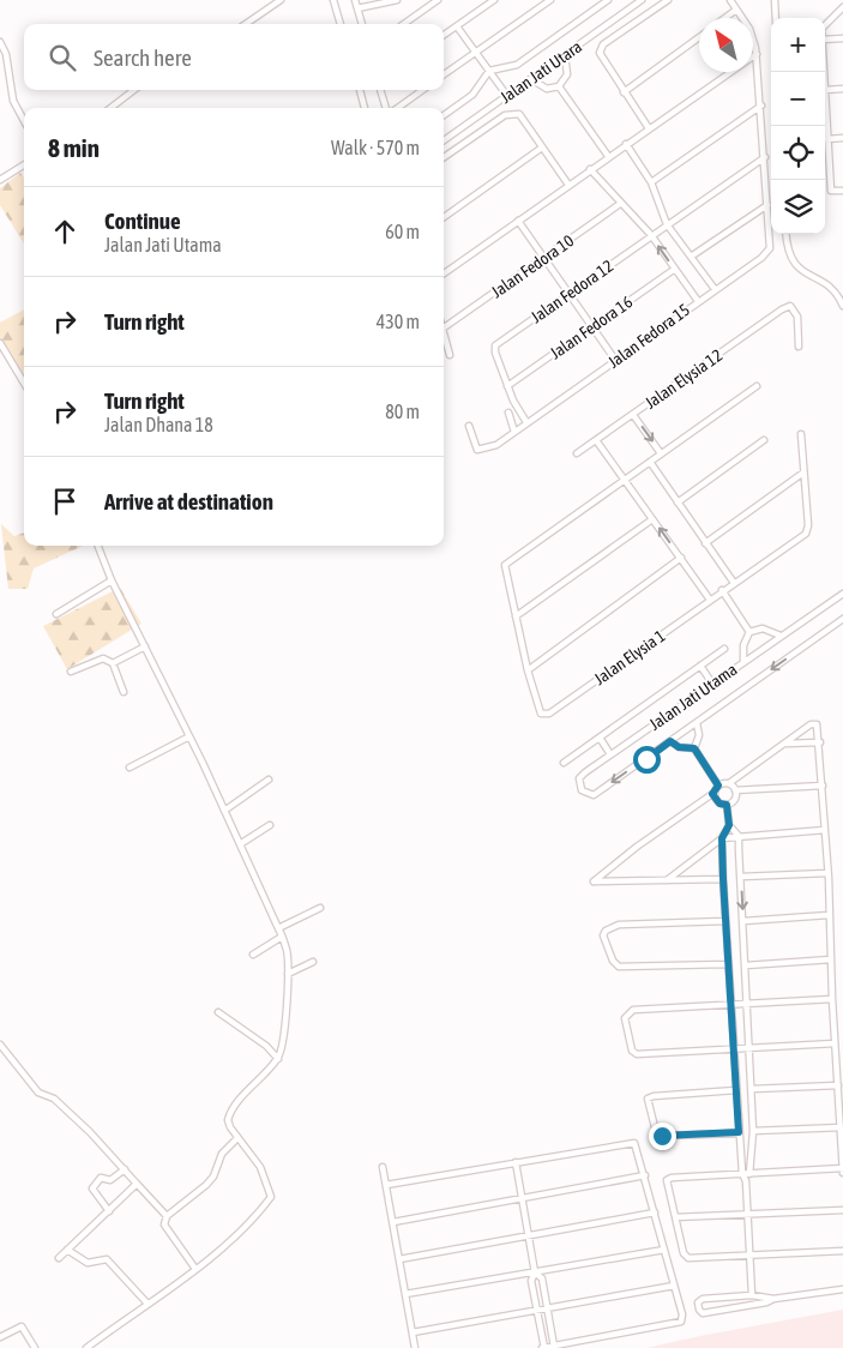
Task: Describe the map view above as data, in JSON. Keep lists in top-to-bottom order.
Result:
{
  "streets": {
    "street": [
      "Jalan Jati Utara",
      "Jalan Fedora 10",
      "Jalan Fedora 12",
      "Jalan Fedora 16",
      "Jalan Fedora 15",
      "Jalan Elysia 12",
      "Jalan Elysia 1",
      "Jalan Jati Utama"
    ]
  },
  "crossings": [
    ["Jalan Fedora 12", "Jalan Fedora 16"]
  ],
  "north": "top left",
  "page": {
    "map_buttons": ["+", "−"],
    "search": "Search here",
    "heading": ["8 min", "Walk · 570 m"],
    "list": [
      ["Continue", "Jalan Jati Utama", "60 m"],
      ["Turn right", "430 m"],
      ["Turn right", "Jalan Dhana 18", "80 m"],
      "Arrive at destination"
    ]
  }
}
